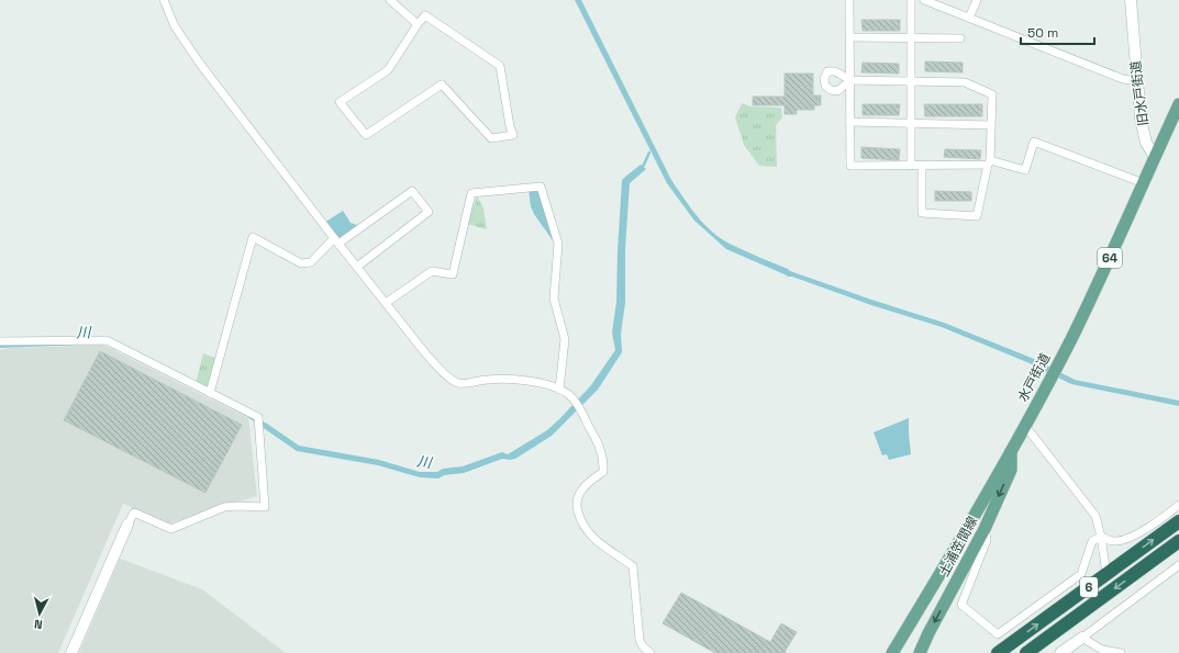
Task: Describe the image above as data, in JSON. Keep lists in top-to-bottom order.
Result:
{
  "streets": {
    "highway": ["6"],
    "main road": ["64", "水戸街道", "土浦笠間線"],
    "street": ["旧水戸街道"]
  },
  "crossings": [
    ["旧水戸街道", "水戸街道"],
    ["水戸街道", "土浦笠間線"]
  ],
  "one_way": ["土浦笠間線"],
  "water": ["川"],
  "scale_bar": "50 m",
  "north": "bottom"
}
